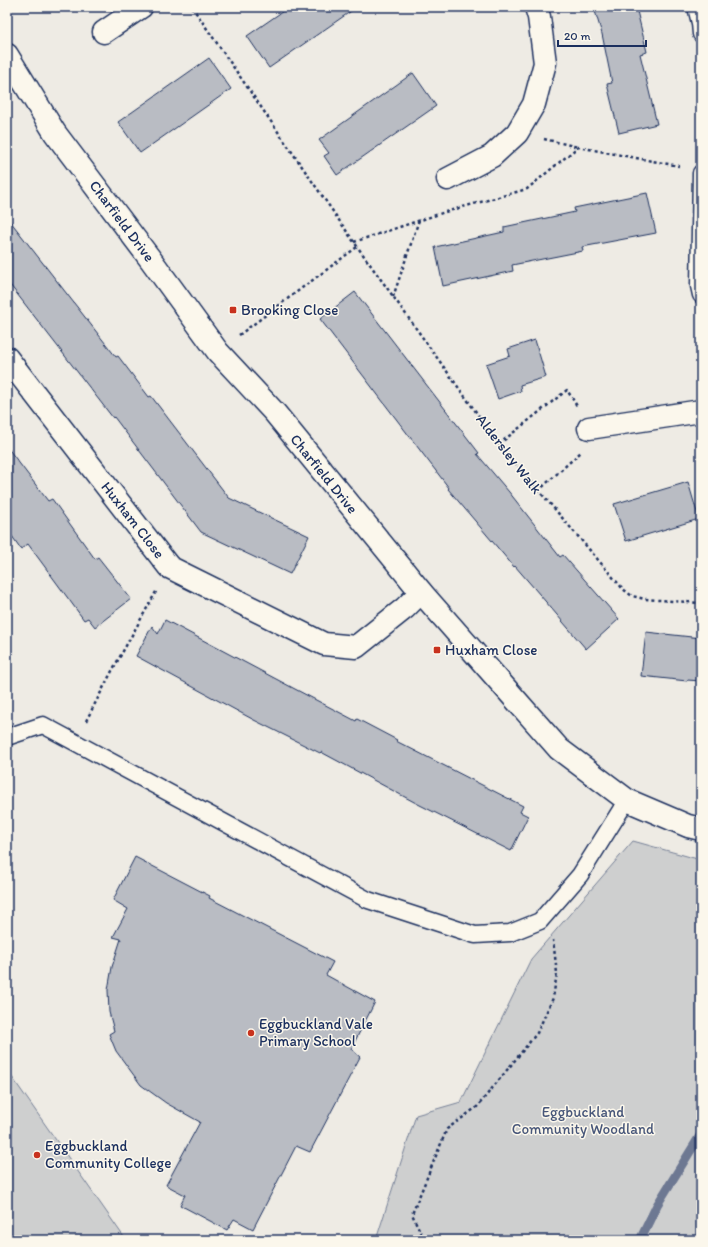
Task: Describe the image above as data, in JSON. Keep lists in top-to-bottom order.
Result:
{
  "streets": {
    "street": ["Charfield Drive", "Huxham Close"],
    "path": ["Aldersley Walk"]
  },
  "crossings": [
    ["Charfield Drive", "Huxham Close"]
  ],
  "parks": ["Eggbuckland Community Woodland"],
  "places": {
    "transit": ["Brooking Close", "Huxham Close"],
    "other": ["Eggbuckland Vale Primary School", "Eggbuckland Community College"]
  },
  "scale_bar": "20 m"
}
